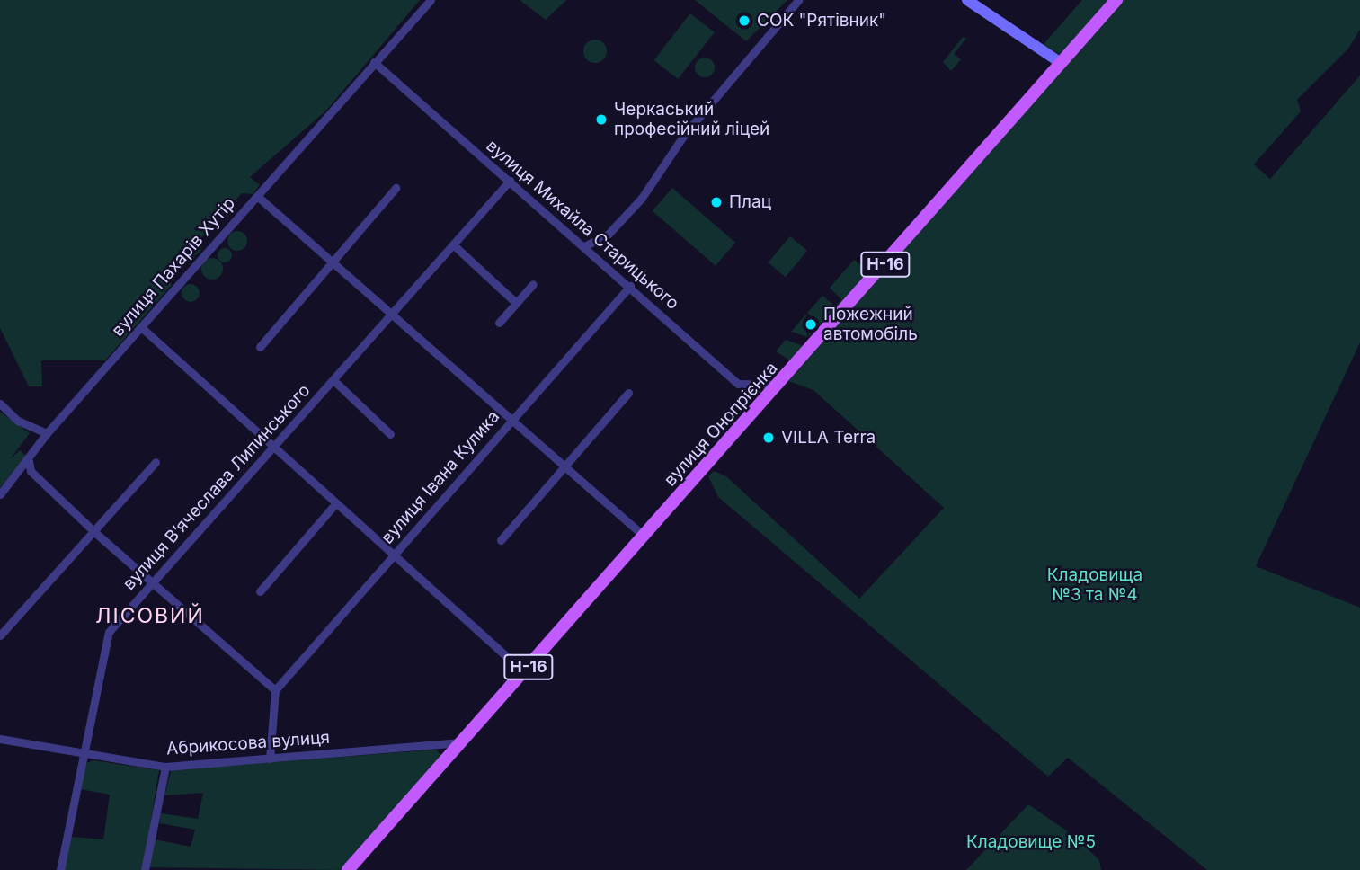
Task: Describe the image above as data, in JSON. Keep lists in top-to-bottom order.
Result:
{
  "streets": {
    "main road": ["Н-16", "вулиця Онопрієнка"],
    "street": [
      "вулиця Михайла Старицького",
      "вулиця Пахарів Хутір",
      "вулиця Івана Кулика",
      "вулиця Вʼячеслава Липинського",
      "Абрикосова вулиця"
    ]
  },
  "crossings": [
    ["вулиця Михайла Старицького", "вулиця Пахарів Хутір"],
    ["вулиця Михайла Старицького", "вулиця Онопрієнка"],
    ["вулиця Михайла Старицького", "вулиця Івана Кулика"],
    ["вулиця Михайла Старицького", "вулиця Вʼячеслава Липинського"],
    ["вулиця Онопрієнка", "Абрикосова вулиця"],
    ["вулиця Вʼячеслава Липинського", "Абрикосова вулиця"]
  ],
  "districts": ["ЛІСОВИЙ"],
  "parks": ["Кладовища №3 та №4", "Кладовище №5"],
  "places": [
    "СОК \"Рятівник\"",
    "Черкаський професійний ліцей",
    "Плац",
    "Пожежний автомобіль",
    "VILLA Terra"
  ]
}
